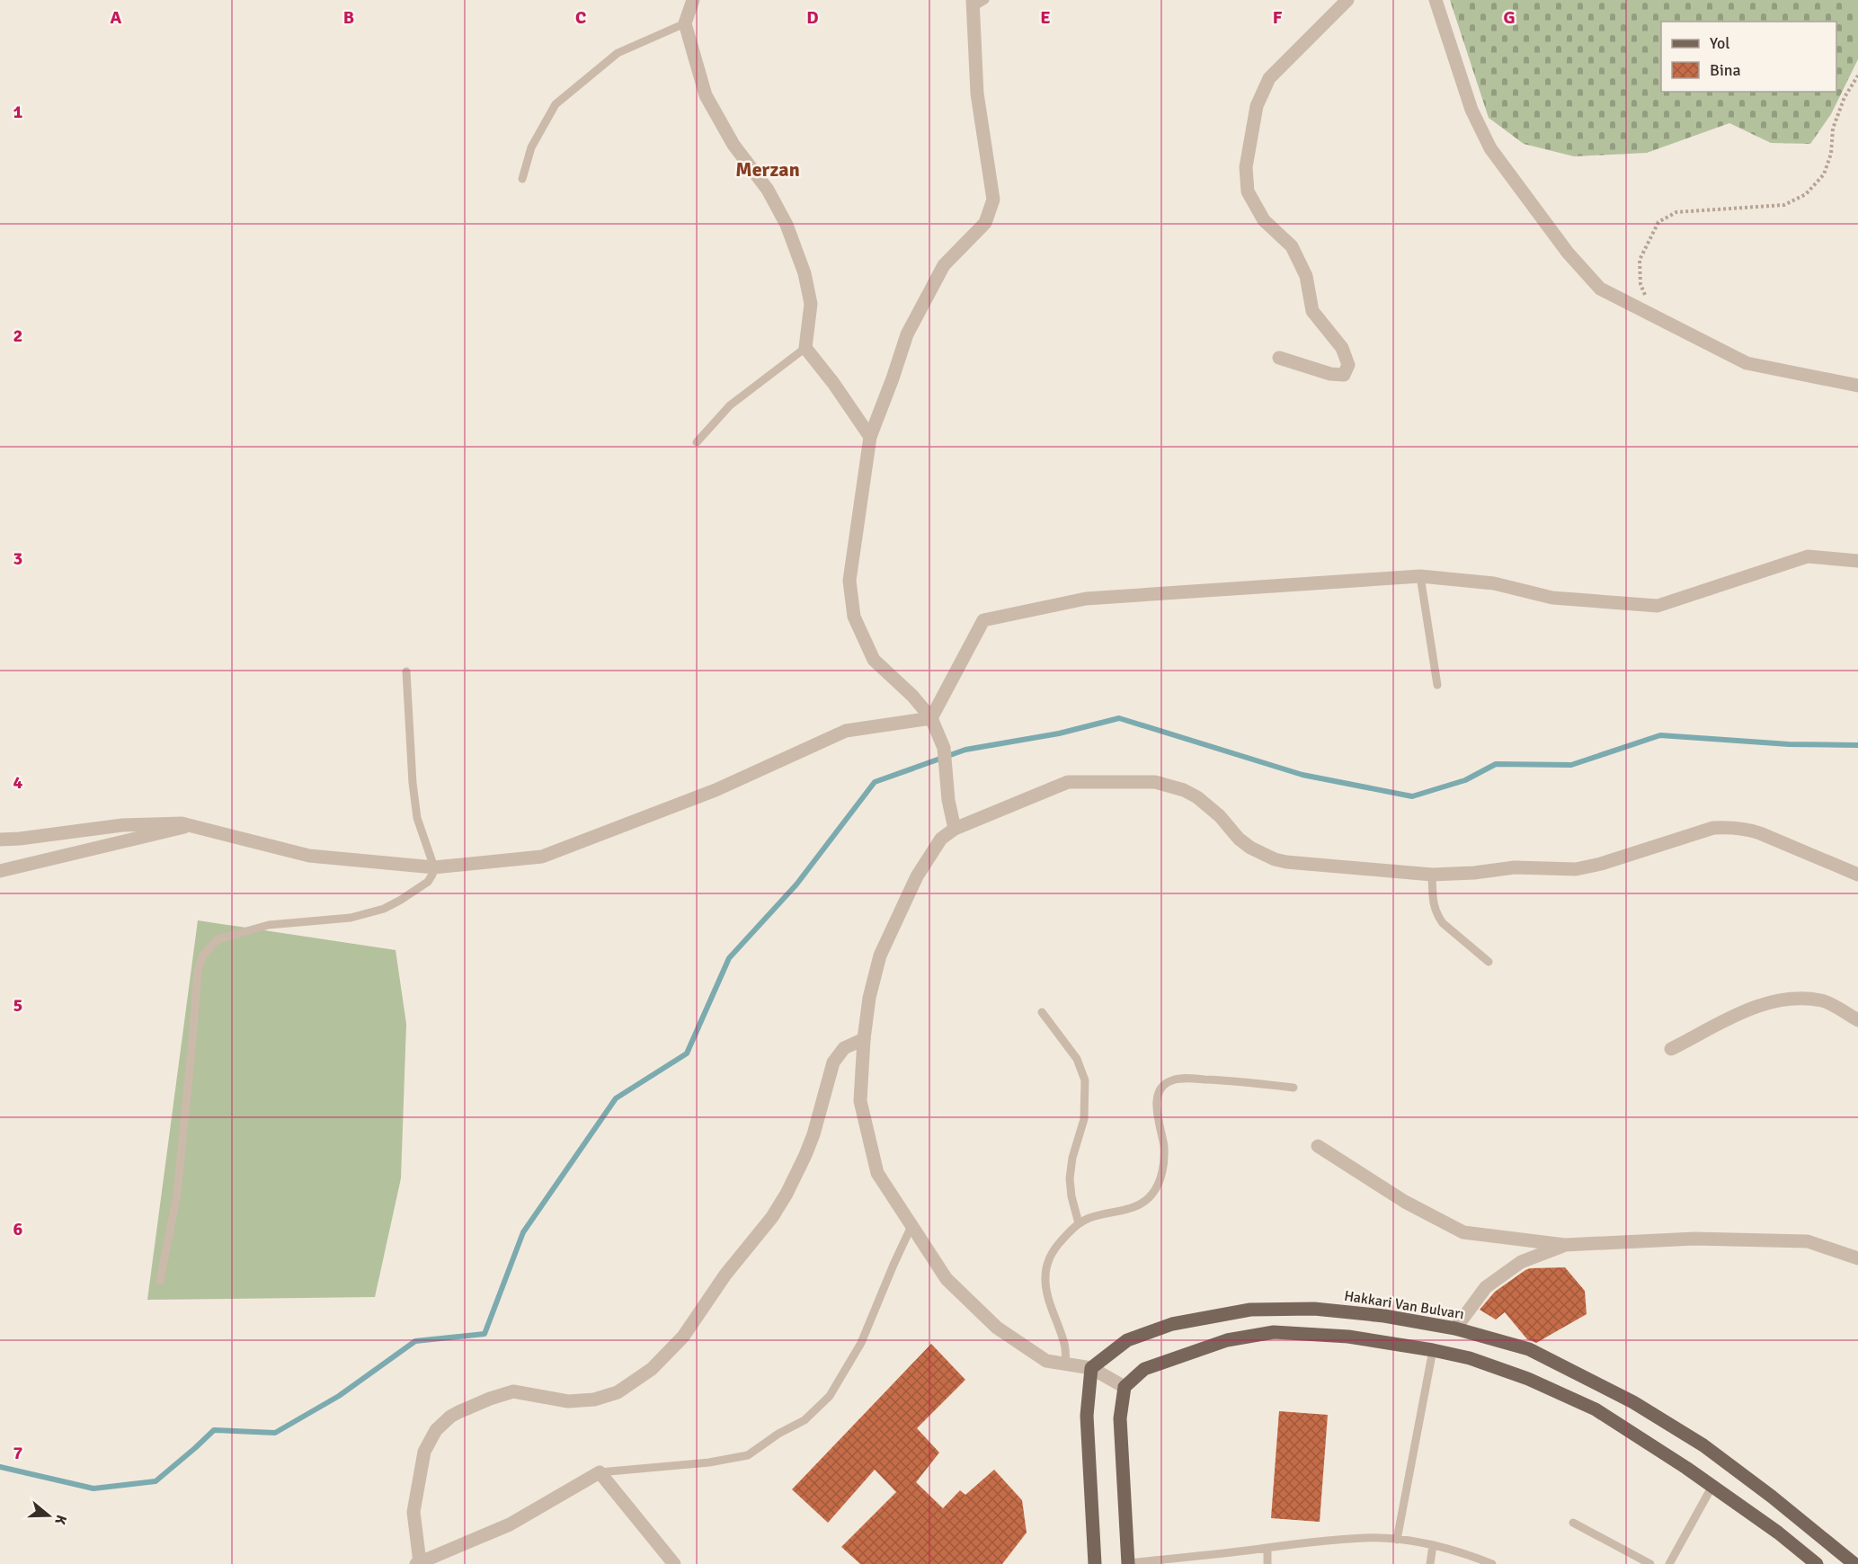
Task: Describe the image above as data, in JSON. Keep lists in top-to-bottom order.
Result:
{
  "streets": {
    "main road": ["Hakkari Van Bulvarı"]
  },
  "districts": ["Merzan"],
  "legend": ["Yol", "Bina"],
  "north": "right",
  "grid": {
    "columns": [
      "A",
      "B",
      "C",
      "D",
      "E",
      "F",
      "G"
    ],
    "rows": [
      "1",
      "2",
      "3",
      "4",
      "5",
      "6",
      "7"
    ]
  }
}
